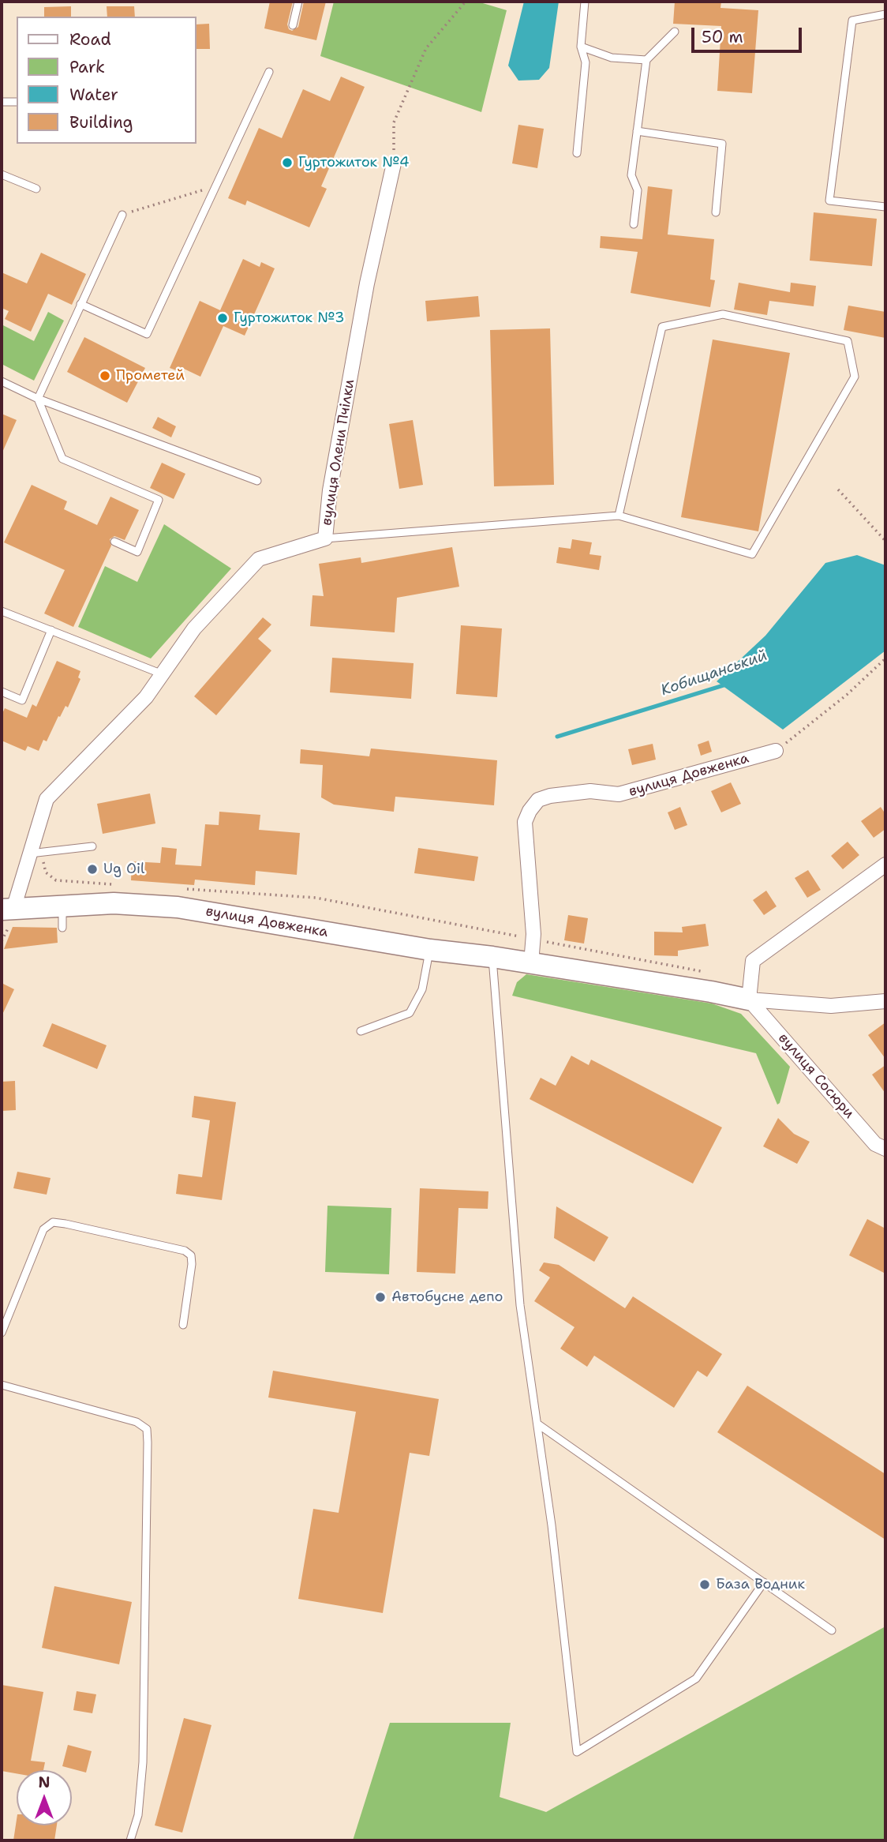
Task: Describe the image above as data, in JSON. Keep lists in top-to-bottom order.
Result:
{
  "streets": {
    "street": ["вулиця Олени Пчілки", "вулиця Довженка", "вулиця Сосюри"]
  },
  "crossings": [
    ["вулиця Олени Пчілки", "вулиця Довженка"],
    ["вулиця Довженка", "вулиця Сосюри"]
  ],
  "water": ["Кобищанський"],
  "places": [
    "Гуртожиток №4",
    "Гуртожиток №3",
    "Прометей",
    "Ug Oil",
    "Автобусне депо",
    "База Водник"
  ],
  "legend": [
    "Road",
    "Park",
    "Water",
    "Building"
  ],
  "scale_bar": "50 m",
  "north": "top"
}
